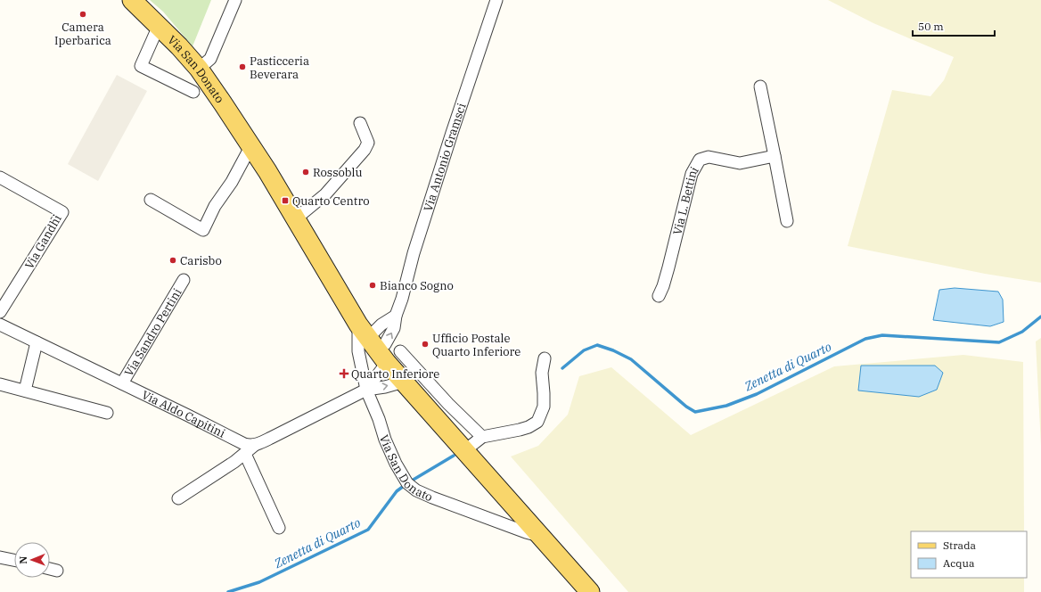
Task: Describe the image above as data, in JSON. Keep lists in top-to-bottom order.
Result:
{
  "streets": {
    "main road": ["Via San Donato"],
    "street": [
      "Via Antonio Gramsci",
      "Via L. Bettini",
      "Via Gandhi",
      "Via Sandro Pertini",
      "Via Aldo Capitini"
    ]
  },
  "crossings": [
    ["Via San Donato", "Via Antonio Gramsci"],
    ["Via Sandro Pertini", "Via Aldo Capitini"]
  ],
  "water": ["Zenetta di Quarto"],
  "places": {
    "other": [
      "Camera Iperbarica",
      "Pasticceria Beverara",
      "Rossoblu",
      "Carisbo",
      "Bianco Sogno",
      "Ufficio Postale Quarto Inferiore"
    ],
    "transit": ["Quarto Centro"],
    "health": ["Quarto Inferiore"]
  },
  "legend": ["Strada", "Acqua"],
  "scale_bar": "50 m",
  "north": "left"
}
